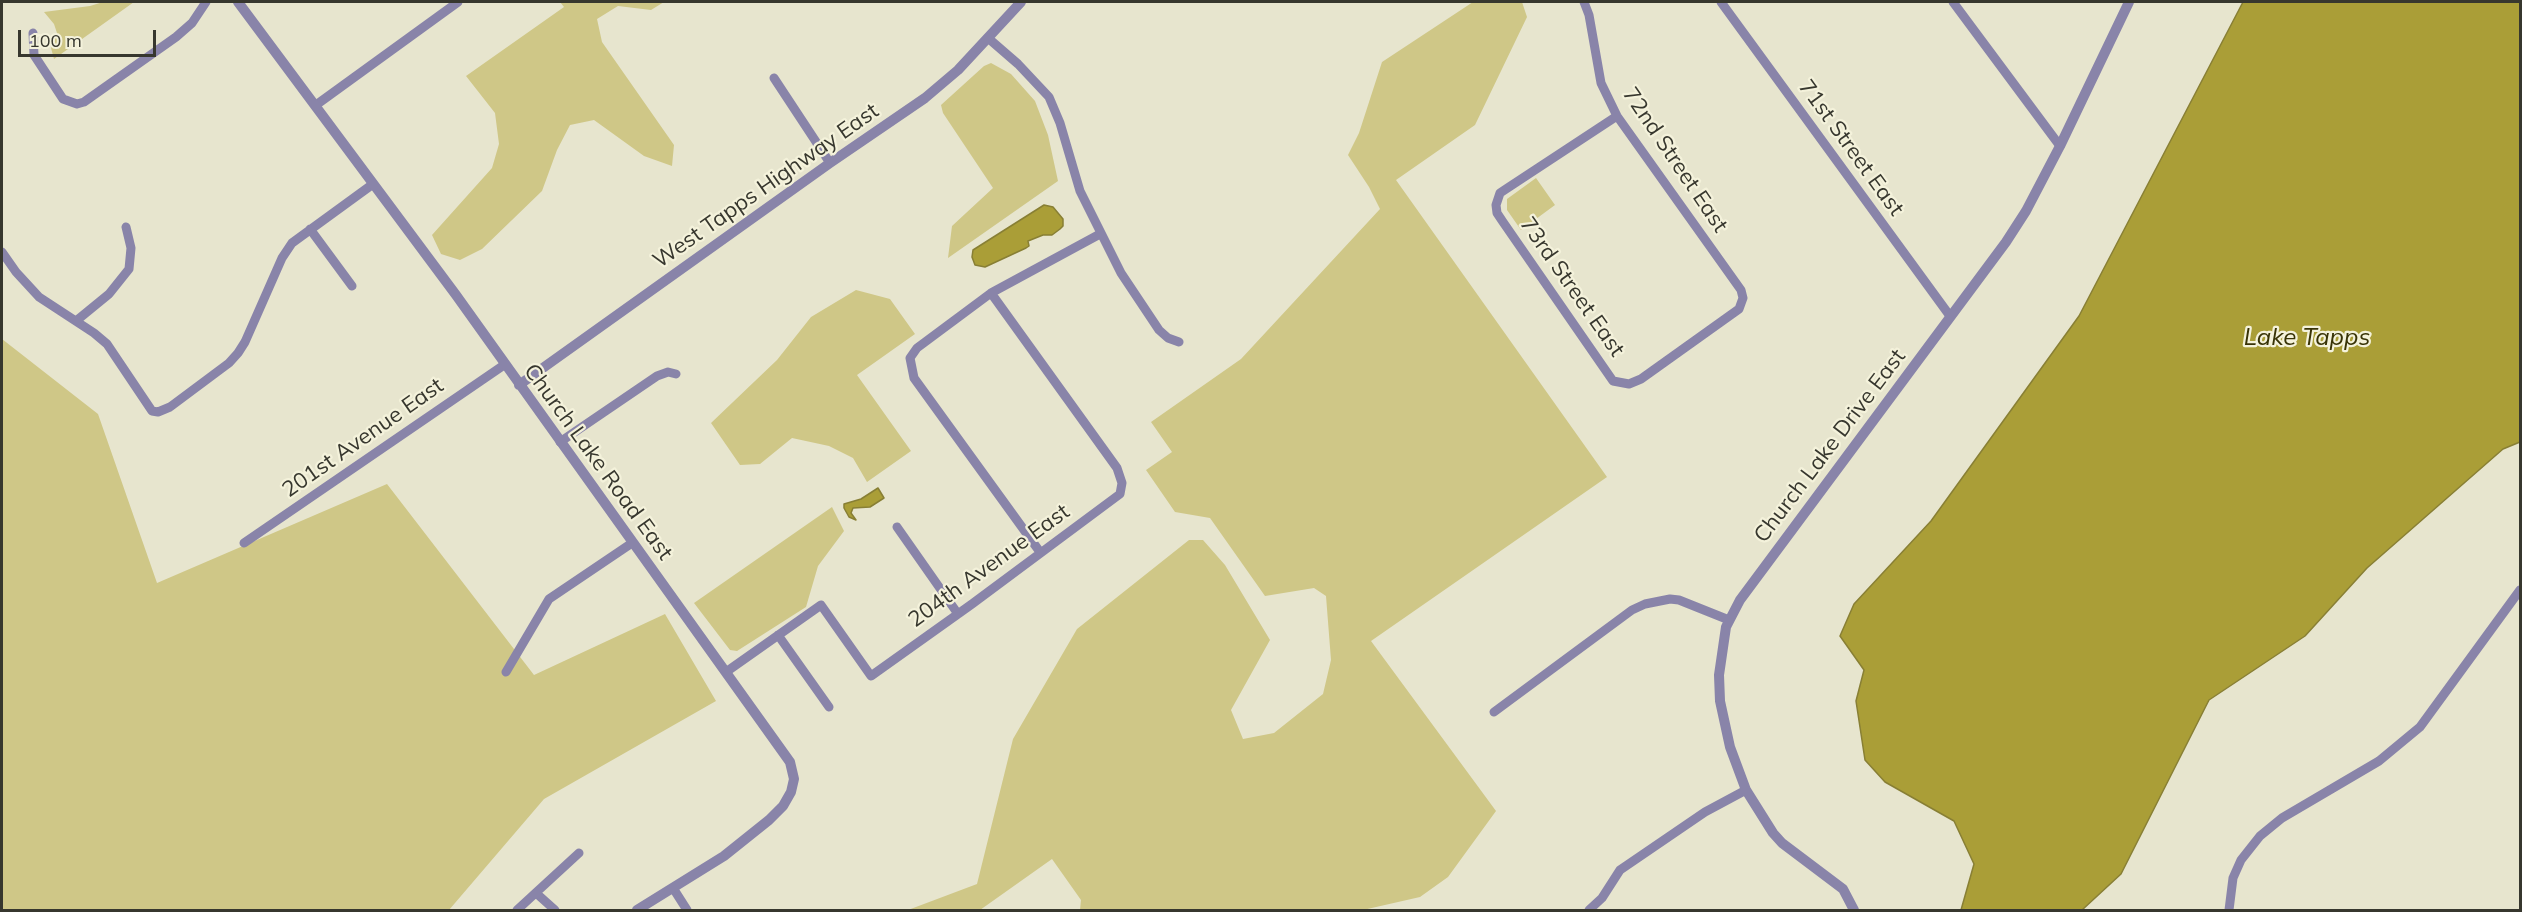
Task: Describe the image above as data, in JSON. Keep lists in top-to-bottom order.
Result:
{
  "streets": {
    "street": [
      "71st Street East",
      "72nd Street East",
      "West Tapps Highway East",
      "73rd Street East",
      "201st Avenue East",
      "Church Lake Drive East",
      "Church Lake Road East",
      "204th Avenue East"
    ]
  },
  "crossings": [
    ["71st Street East", "Church Lake Drive East"],
    ["72nd Street East", "73rd Street East"],
    ["West Tapps Highway East", "Church Lake Road East"],
    ["201st Avenue East", "Church Lake Road East"]
  ],
  "water": ["Lake Tapps"],
  "scale_bar": "100 m"
}
